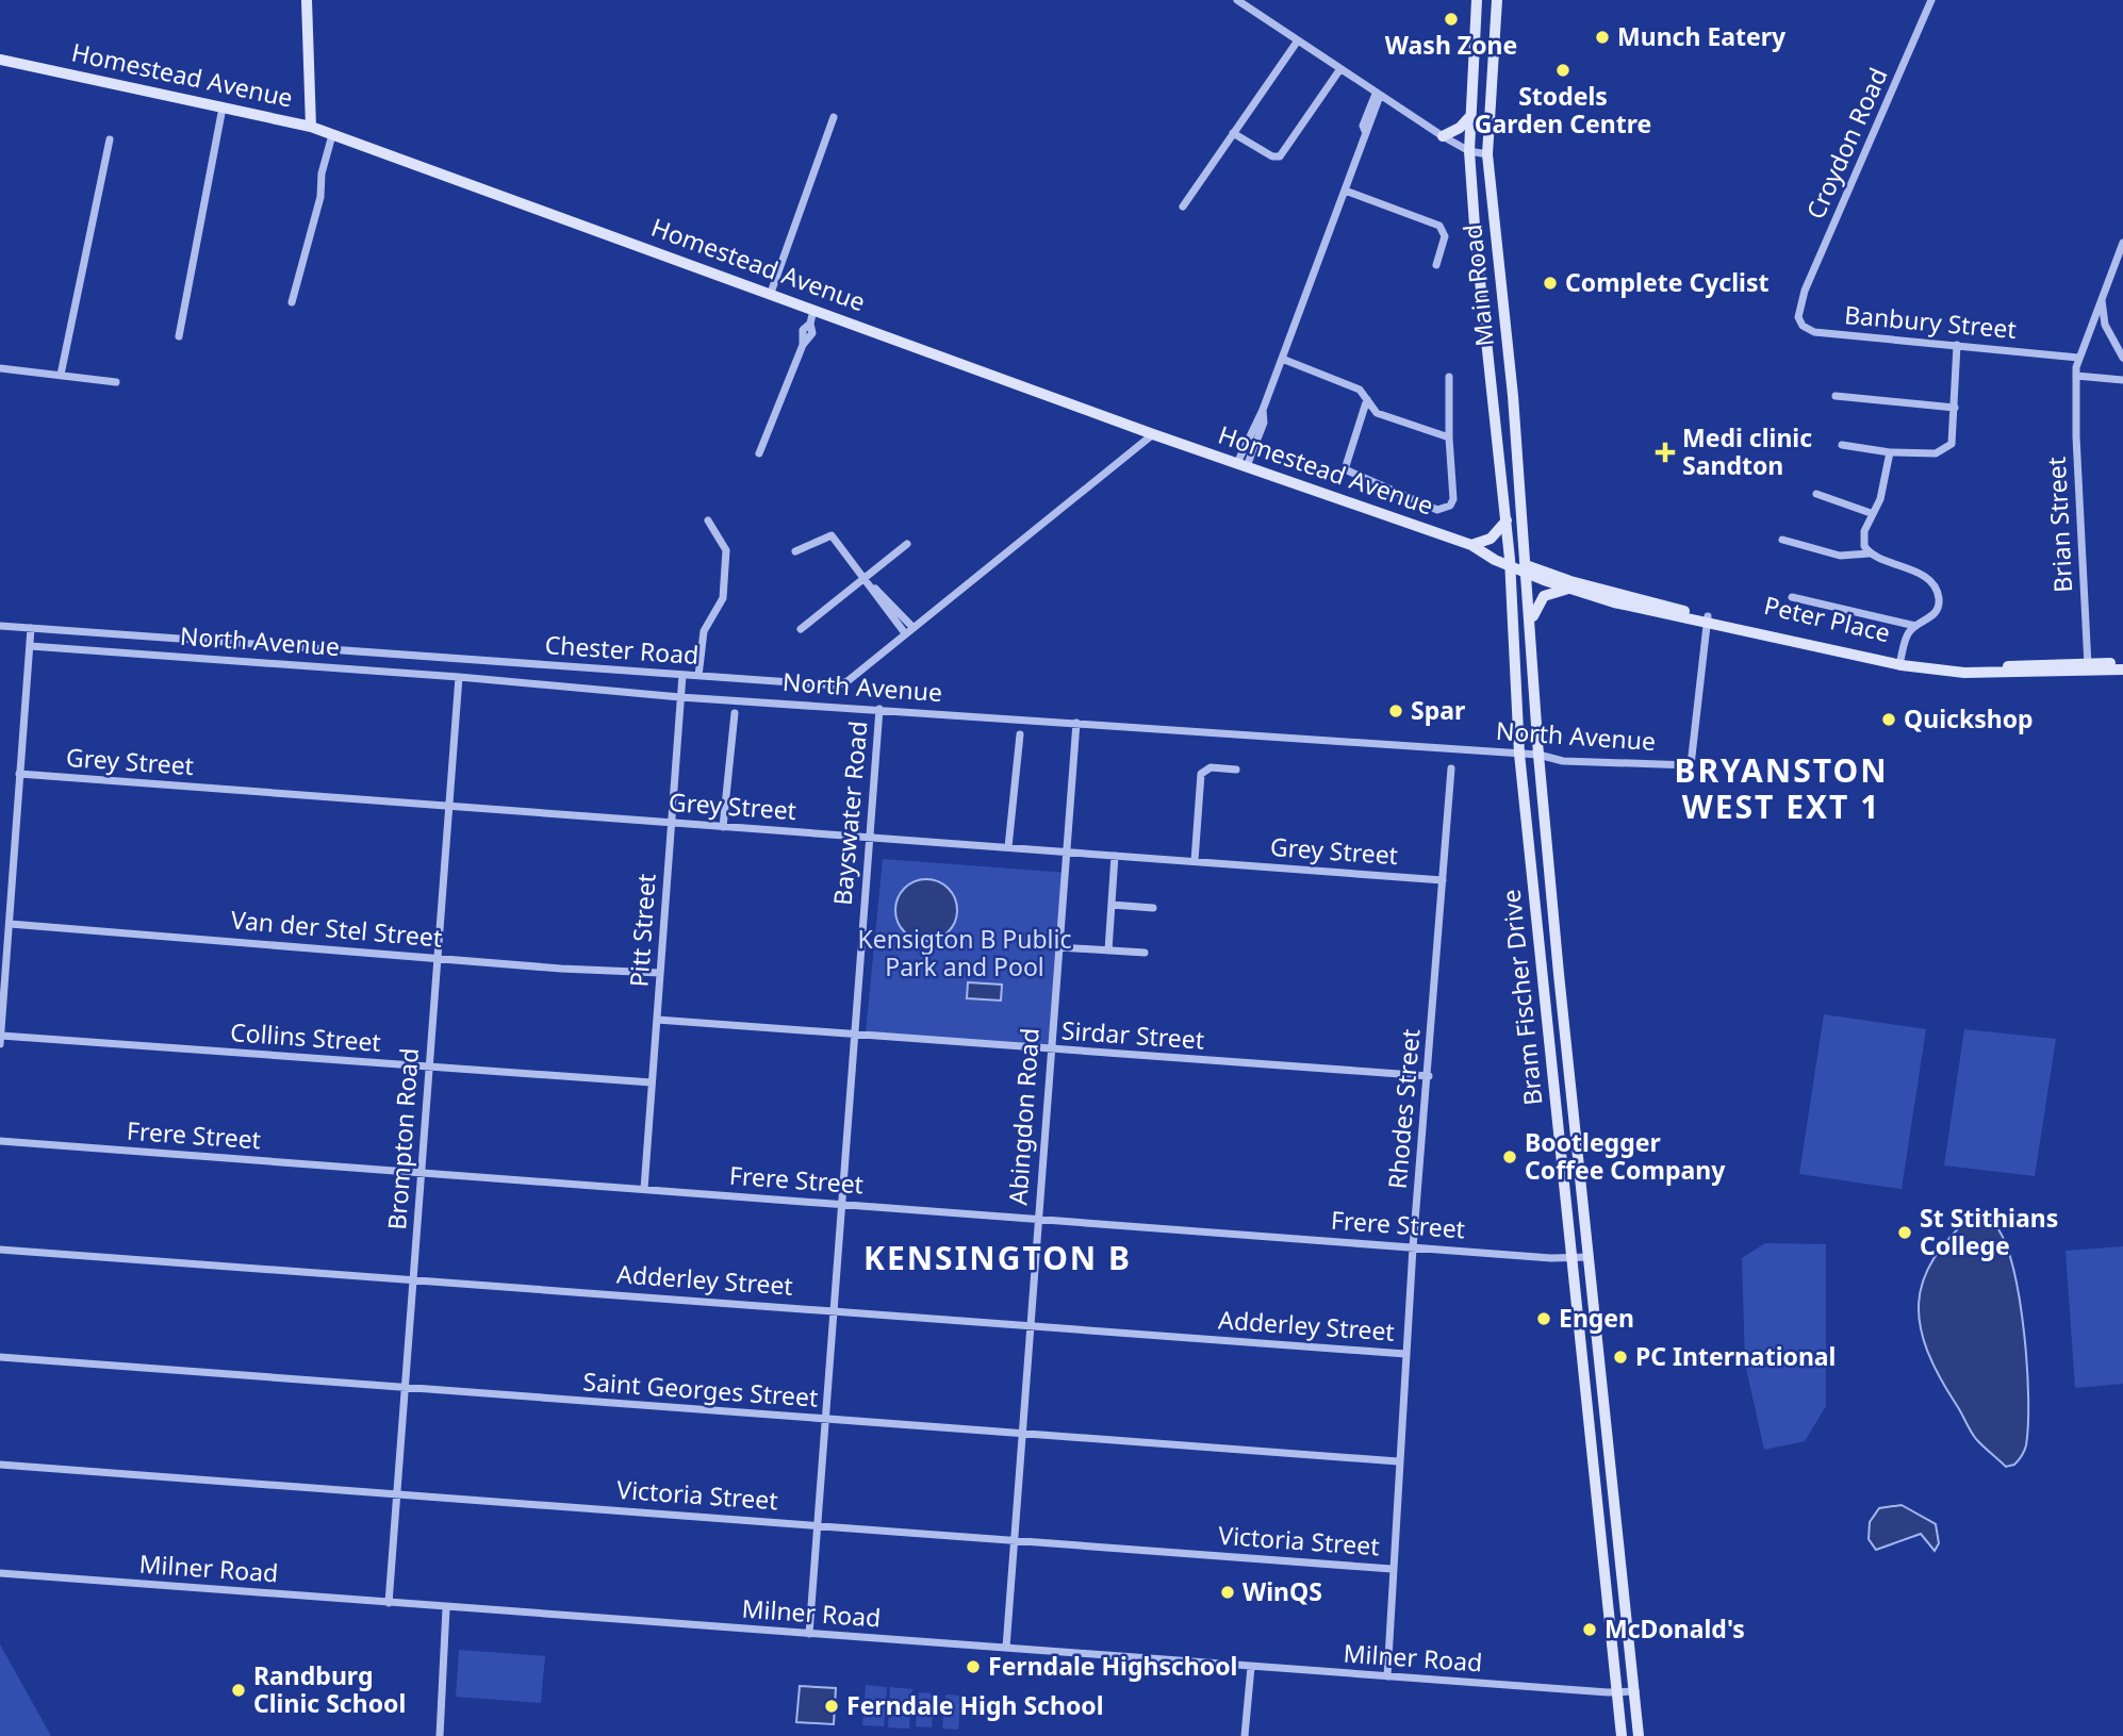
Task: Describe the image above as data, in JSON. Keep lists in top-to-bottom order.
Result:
{
  "streets": {
    "main road": [
      "Homestead Avenue",
      "Main Road",
      "Peter Place",
      "Bram Fischer Drive"
    ],
    "street": [
      "Croydon Road",
      "Banbury Street",
      "Brian Street",
      "North Avenue",
      "Chester Road",
      "Grey Street",
      "Bayswater Road",
      "Van der Stel Street",
      "Pitt Street",
      "Sirdar Street",
      "Collins Street",
      "Rhodes Street",
      "Abingdon Road",
      "Frere Street",
      "Brompton Road",
      "Adderley Street",
      "Saint Georges Street",
      "Victoria Street",
      "Milner Road"
    ]
  },
  "crossings": [
    ["Homestead Avenue", "Main Road"],
    ["Homestead Avenue", "Peter Place"],
    ["Homestead Avenue", "Chester Road"],
    ["Homestead Avenue", "Bram Fischer Drive"],
    ["Croydon Road", "Banbury Street"],
    ["Main Road", "Peter Place"],
    ["Main Road", "Bram Fischer Drive"],
    ["Banbury Street", "Brian Street"],
    ["Brian Street", "Peter Place"],
    ["Peter Place", "North Avenue"],
    ["Peter Place", "Bram Fischer Drive"],
    ["North Avenue", "Bayswater Road"],
    ["North Avenue", "Pitt Street"],
    ["North Avenue", "Bram Fischer Drive"],
    ["North Avenue", "Abingdon Road"],
    ["North Avenue", "Brompton Road"],
    ["Chester Road", "Pitt Street"],
    ["Grey Street", "Bayswater Road"],
    ["Grey Street", "Pitt Street"],
    ["Grey Street", "Rhodes Street"],
    ["Grey Street", "Abingdon Road"],
    ["Grey Street", "Brompton Road"],
    ["Bayswater Road", "Sirdar Street"],
    ["Bayswater Road", "Frere Street"],
    ["Bayswater Road", "Adderley Street"],
    ["Bayswater Road", "Saint Georges Street"],
    ["Bayswater Road", "Victoria Street"],
    ["Bayswater Road", "Milner Road"],
    ["Van der Stel Street", "Pitt Street"],
    ["Van der Stel Street", "Brompton Road"],
    ["Pitt Street", "Sirdar Street"],
    ["Pitt Street", "Collins Street"],
    ["Pitt Street", "Frere Street"],
    ["Bram Fischer Drive", "Frere Street"],
    ["Bram Fischer Drive", "Milner Road"],
    ["Sirdar Street", "Rhodes Street"],
    ["Sirdar Street", "Abingdon Road"],
    ["Collins Street", "Brompton Road"],
    ["Rhodes Street", "Frere Street"],
    ["Rhodes Street", "Adderley Street"],
    ["Rhodes Street", "Saint Georges Street"],
    ["Rhodes Street", "Victoria Street"],
    ["Rhodes Street", "Milner Road"],
    ["Abingdon Road", "Frere Street"],
    ["Abingdon Road", "Adderley Street"],
    ["Abingdon Road", "Saint Georges Street"],
    ["Abingdon Road", "Victoria Street"],
    ["Abingdon Road", "Milner Road"],
    ["Frere Street", "Brompton Road"],
    ["Brompton Road", "Adderley Street"],
    ["Brompton Road", "Saint Georges Street"],
    ["Brompton Road", "Victoria Street"],
    ["Brompton Road", "Milner Road"]
  ],
  "districts": ["BRYANSTON WEST EXT 1", "KENSINGTON B"],
  "parks": ["Kensigton B Public Park and Pool"],
  "places": {
    "other": [
      "Wash Zone",
      "Munch Eatery",
      "Stodels Garden Centre",
      "Complete Cyclist",
      "Spar",
      "Quickshop",
      "Bootlegger Coffee Company",
      "St Stithians College",
      "Engen",
      "PC International",
      "WinQS",
      "McDonald's",
      "Ferndale Highschool",
      "Randburg Clinic School",
      "Ferndale High School"
    ],
    "health": ["Medi clinic Sandton"]
  }
}
